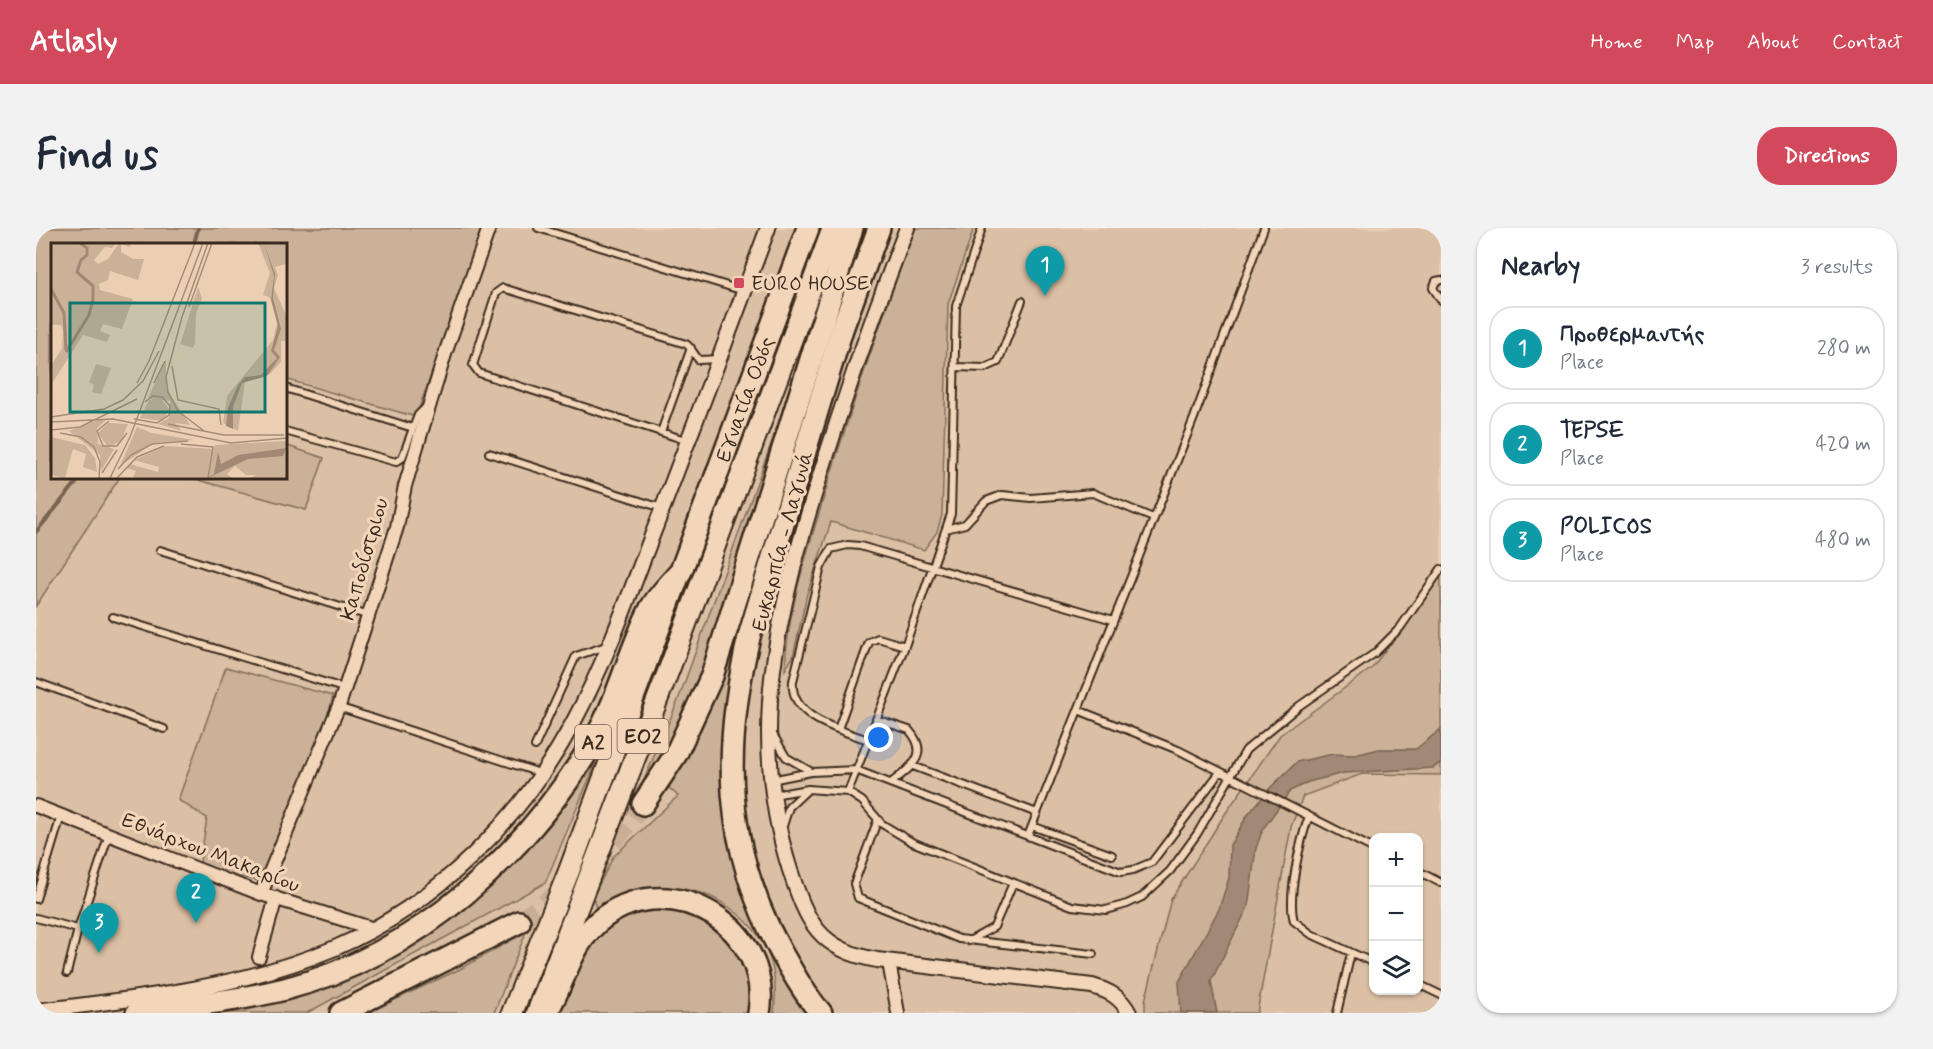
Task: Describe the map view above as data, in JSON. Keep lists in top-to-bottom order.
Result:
{
  "streets": {
    "highway": ["Εγνατία Οδός", "ΕΟ2", "Α2"],
    "street": ["Ευκαρπία - Λαγυνά", "Καποδίστριου", "Εθνάρχου Μακαρίου"]
  },
  "crossings": [
    ["Εγνατία Οδός", "ΕΟ2"],
    ["Εγνατία Οδός", "Α2"],
    ["Καποδίστριου", "Εθνάρχου Μακαρίου"],
    ["ΕΟ2", "Α2"]
  ],
  "places": {
    "transit": ["EURO HOUSE"]
  },
  "page": {
    "header": "Atlasly",
    "nav": [
      "Home",
      "Map",
      "About",
      "Contact"
    ],
    "buttons": "Directions",
    "title": "Find us",
    "heading": ["Nearby", "3 results"],
    "pins": ["1", "2", "3"],
    "list": [
      {
        "mark": "1",
        "name": "Προθερμαντής",
        "note": "Place",
        "value": "280 m"
      },
      {
        "mark": "2",
        "name": "TEPSE",
        "note": "Place",
        "value": "420 m"
      },
      {
        "mark": "3",
        "name": "POLICOS",
        "note": "Place",
        "value": "480 m"
      }
    ],
    "map_buttons": ["+", "−"]
  }
}
